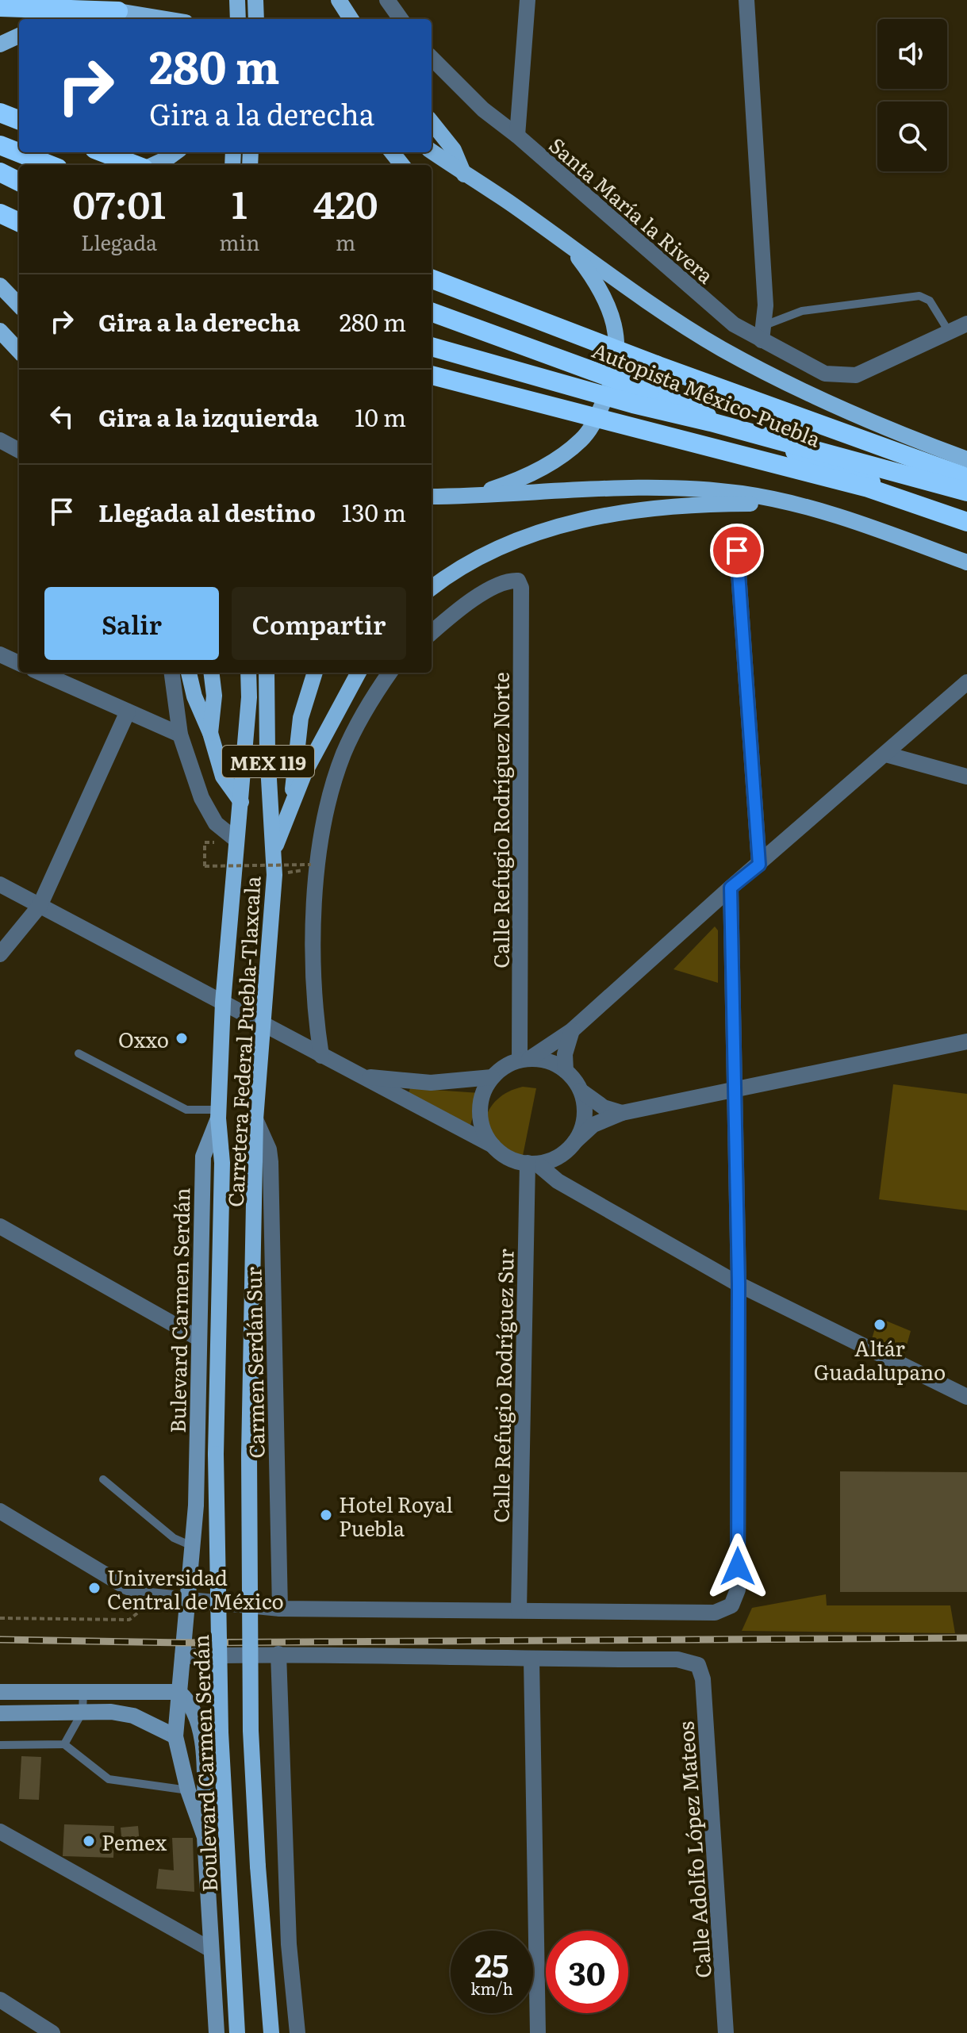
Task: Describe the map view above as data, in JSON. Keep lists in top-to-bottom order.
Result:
{
  "streets": {
    "highway": ["Autopista México-Puebla"],
    "main road": [
      "MEX 119",
      "Carretera Federal Puebla-Tlaxcala",
      "Bulevard Carmen Serdán",
      "Boulevard Carmen Serdán"
    ],
    "street": [
      "Santa María la Rivera",
      "Calle Refugio Rodríguez Norte",
      "Carmen Serdán Sur",
      "Calle Refugio Rodríguez Sur",
      "Calle Adolfo López Mateos"
    ]
  },
  "crossings": [
    ["Calle Refugio Rodríguez Norte", "Calle Refugio Rodríguez Sur"],
    ["Carretera Federal Puebla-Tlaxcala", "Bulevard Carmen Serdán"],
    ["Carretera Federal Puebla-Tlaxcala", "Carmen Serdán Sur"],
    ["Carretera Federal Puebla-Tlaxcala", "Boulevard Carmen Serdán"]
  ],
  "places": [
    "Oxxo",
    "Altár Guadalupano",
    "Hotel Royal Puebla",
    "Universidad Central de México",
    "Pemex"
  ],
  "page": {
    "turn": ["280 m", "Gira a la derecha"],
    "eta": [
      "07:01",
      "Llegada",
      "1",
      "min",
      "420",
      "m"
    ],
    "list": [
      {
        "name": "Gira a la derecha",
        "value": "280 m"
      },
      {
        "name": "Gira a la izquierda",
        "value": "10 m"
      },
      {
        "name": "Llegada al destino",
        "value": "130 m"
      }
    ],
    "buttons": ["Salir", "Compartir"],
    "speed": "25 km/h",
    "limit": "30"
  }
}
